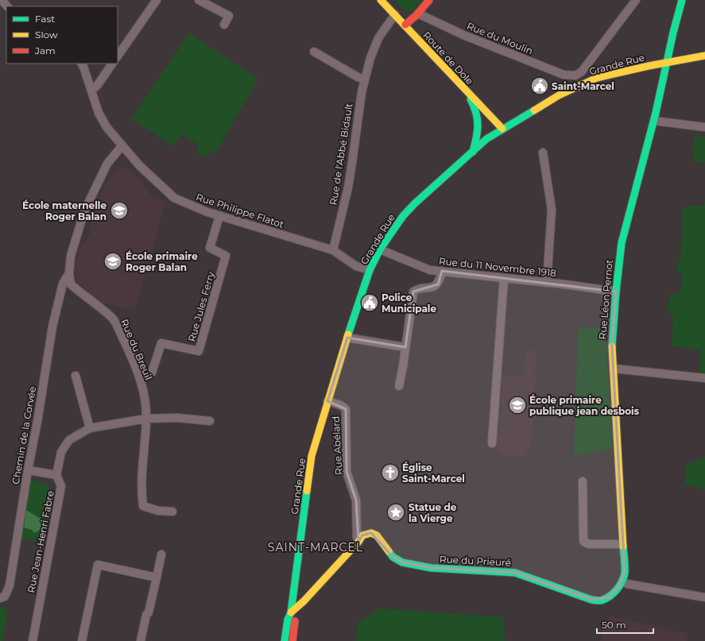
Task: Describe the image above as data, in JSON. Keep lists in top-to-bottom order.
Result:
{
  "streets": {
    "main road": [
      "Route de Dole",
      "Grande Rue",
      "Rue Léon Pernot",
      "Rue du Prieuré"
    ],
    "street": [
      "Rue du Moulin",
      "Rue de l'Abbé Bidault",
      "Rue Philippe Flatot",
      "Rue du 11 Novembre 1918",
      "Rue Jules Ferry",
      "Rue du Breuil",
      "Chemin de la Corvée",
      "Rue Abélard",
      "Rue Jean-Henri Fabre"
    ]
  },
  "crossings": [
    ["Route de Dole", "Grande Rue"],
    ["Route de Dole", "Rue de l'Abbé Bidault"],
    ["Grande Rue", "Rue Philippe Flatot"],
    ["Grande Rue", "Rue du 11 Novembre 1918"],
    ["Grande Rue", "Rue Léon Pernot"],
    ["Grande Rue", "Rue Abélard"],
    ["Rue de l'Abbé Bidault", "Rue Philippe Flatot"],
    ["Rue Philippe Flatot", "Rue Jules Ferry"],
    ["Rue Philippe Flatot", "Rue du Breuil"],
    ["Rue du 11 Novembre 1918", "Rue Léon Pernot"],
    ["Rue Léon Pernot", "Rue du Prieuré"],
    ["Rue Jules Ferry", "Rue du Breuil"],
    ["Rue du Breuil", "Chemin de la Corvée"],
    ["Rue Abélard", "Rue du Prieuré"]
  ],
  "districts": ["SAINT-MARCEL"],
  "places": {
    "public building": ["Saint-Marcel", "Police Municipale"],
    "school or university": ["École maternelle Roger Balan", "École primaire Roger Balan", "École primaire publique jean desbois"],
    "church": ["Église Saint-Marcel"],
    "place": ["Statue de la Vierge"]
  },
  "legend": ["Fast", "Slow", "Jam"],
  "scale_bar": "50 m"
}
